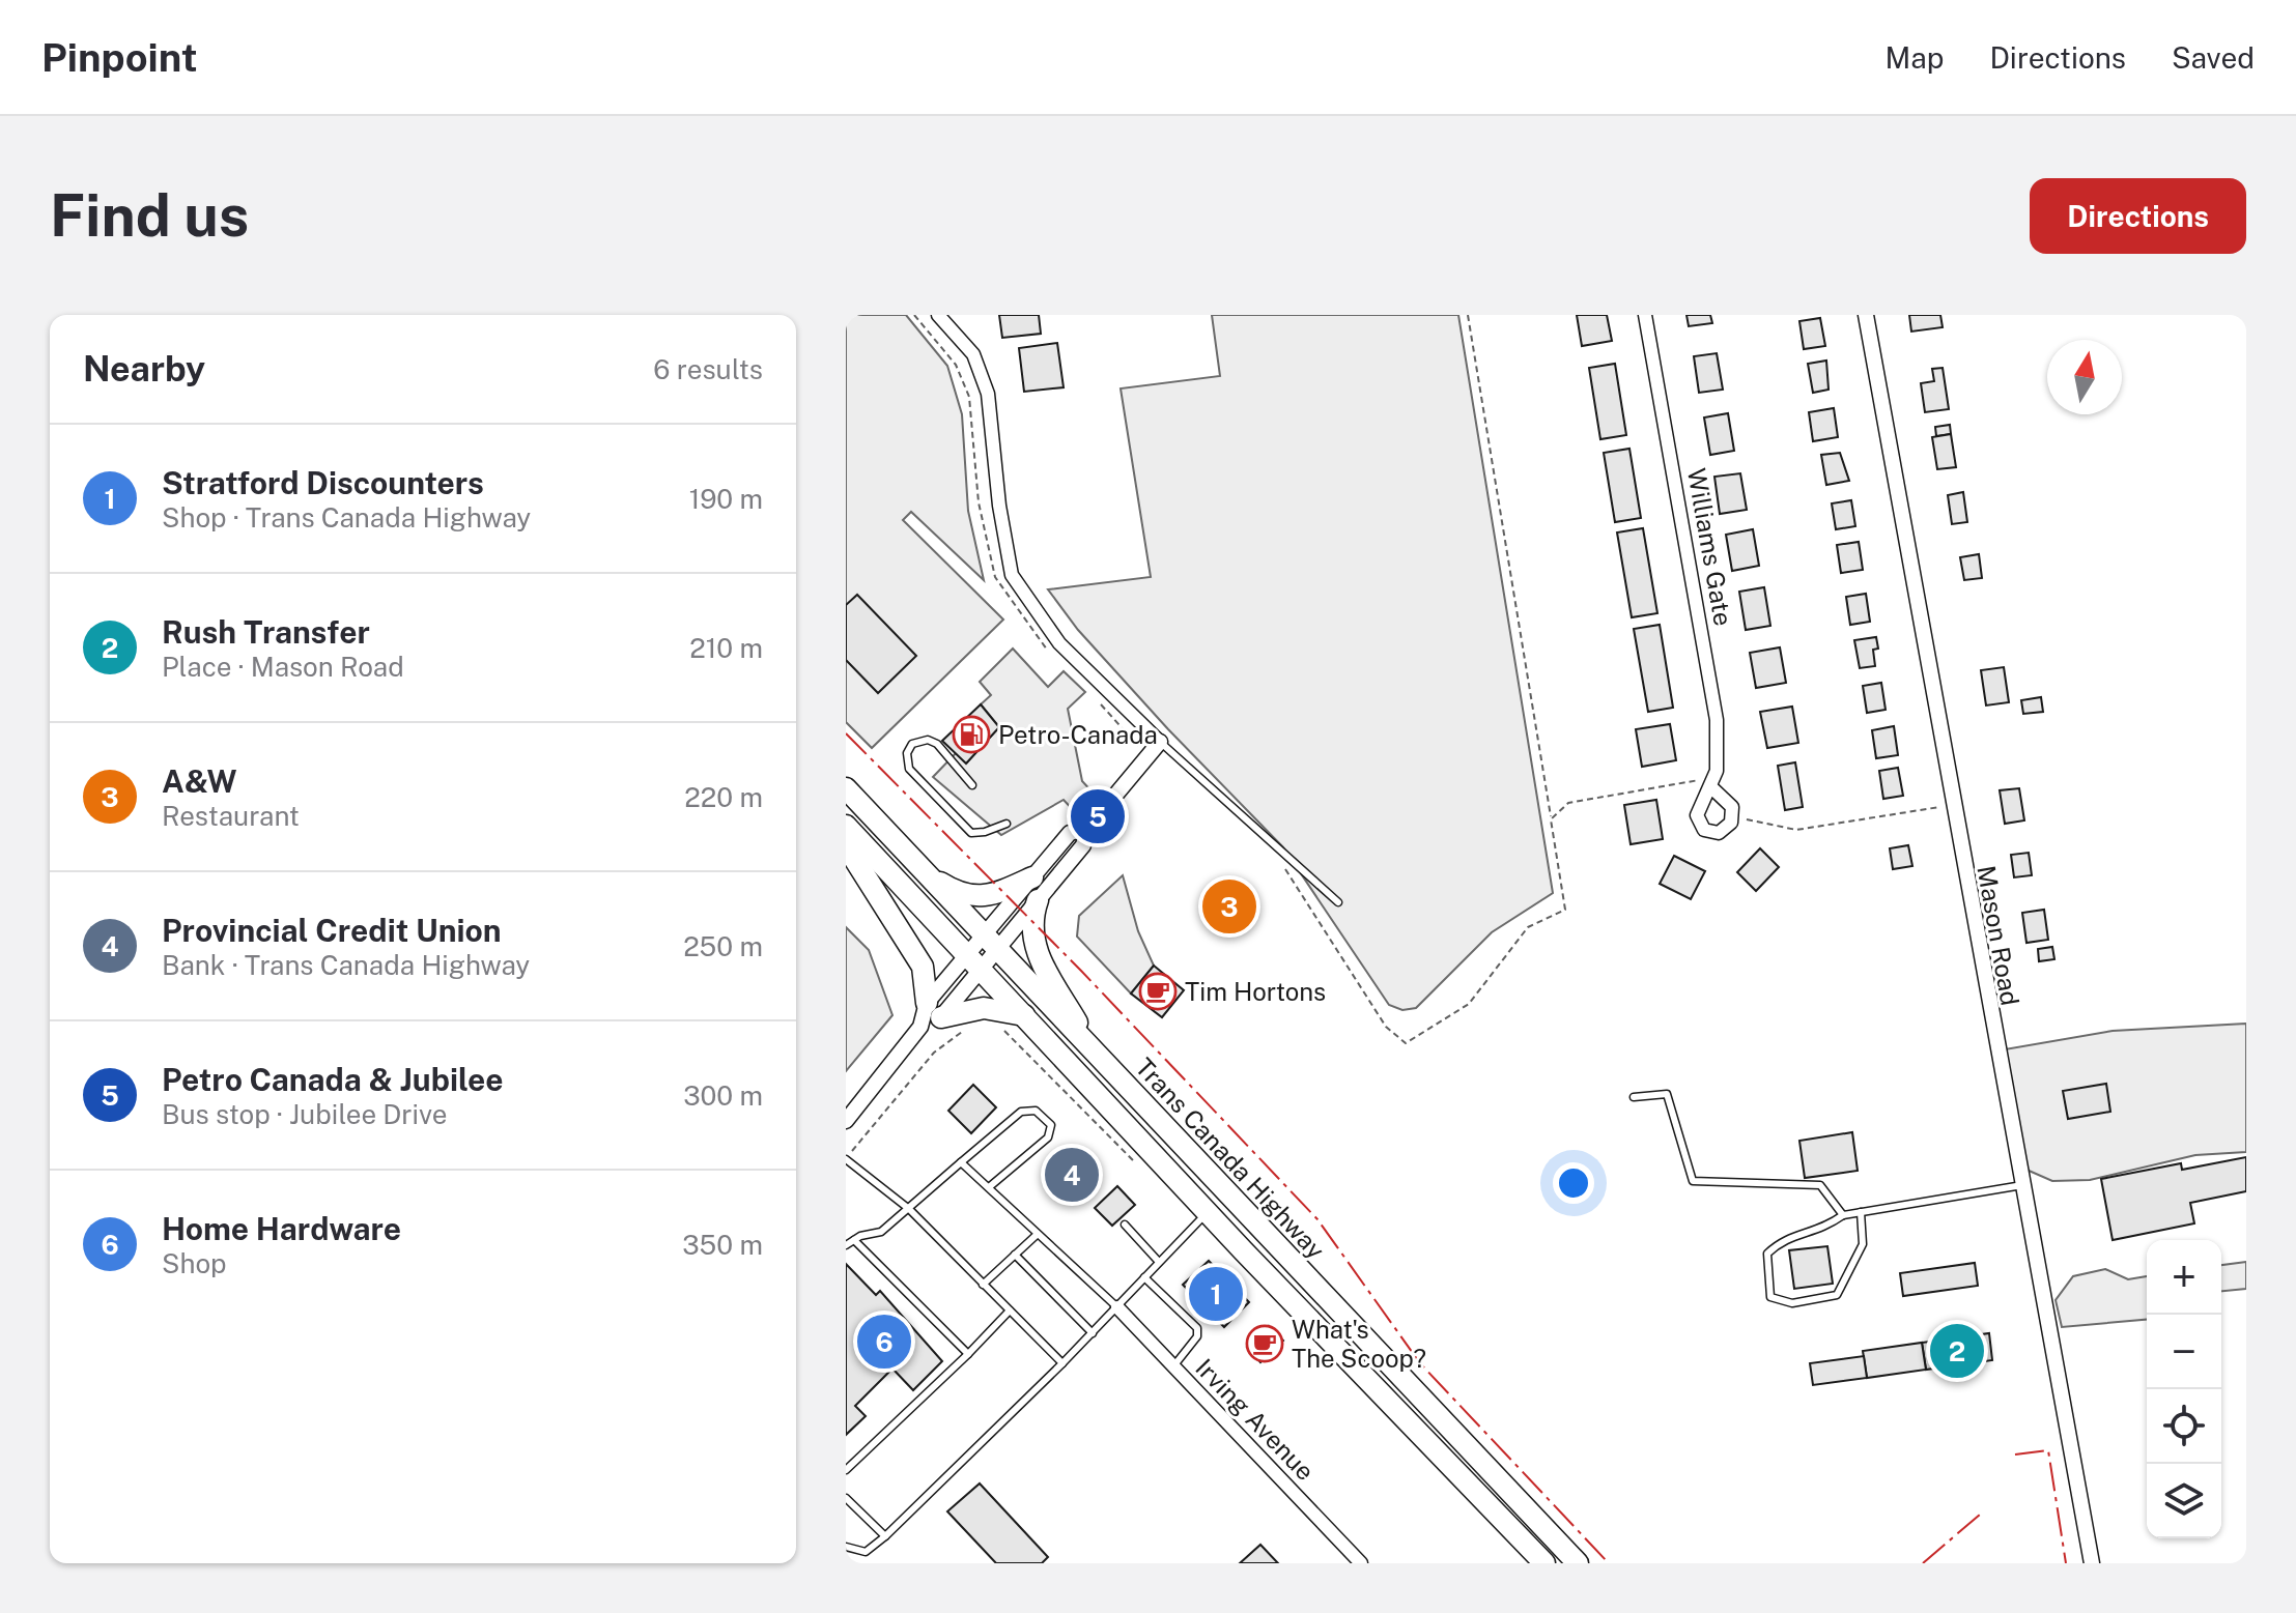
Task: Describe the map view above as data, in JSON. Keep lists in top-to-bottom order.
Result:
{
  "streets": {
    "highway": ["Trans Canada Highway"],
    "street": ["Williams Gate", "Mason Road", "Irving Avenue"]
  },
  "places": {
    "fuel station": ["Petro-Canada"],
    "cafe": ["Tim Hortons", "What's The Scoop?"]
  },
  "north": "top",
  "page": {
    "header": "Pinpoint",
    "nav": ["Map", "Directions", "Saved"],
    "buttons": "Directions",
    "title": "Find us",
    "heading": ["Nearby", "6 results"],
    "list": [
      {
        "mark": "1",
        "name": "Stratford Discounters",
        "note": "Shop · Trans Canada Highway",
        "value": "190 m"
      },
      {
        "mark": "2",
        "name": "Rush Transfer",
        "note": "Place · Mason Road",
        "value": "210 m"
      },
      {
        "mark": "3",
        "name": "A&W",
        "note": "Restaurant",
        "value": "220 m"
      },
      {
        "mark": "4",
        "name": "Provincial Credit Union",
        "note": "Bank · Trans Canada Highway",
        "value": "250 m"
      },
      {
        "mark": "5",
        "name": "Petro Canada & Jubilee",
        "note": "Bus stop · Jubilee Drive",
        "value": "300 m"
      },
      {
        "mark": "6",
        "name": "Home Hardware",
        "note": "Shop",
        "value": "350 m"
      }
    ],
    "pins": [
      "5",
      "3",
      "4",
      "1",
      "6",
      "2"
    ],
    "map_buttons": ["+", "−"]
  }
}
